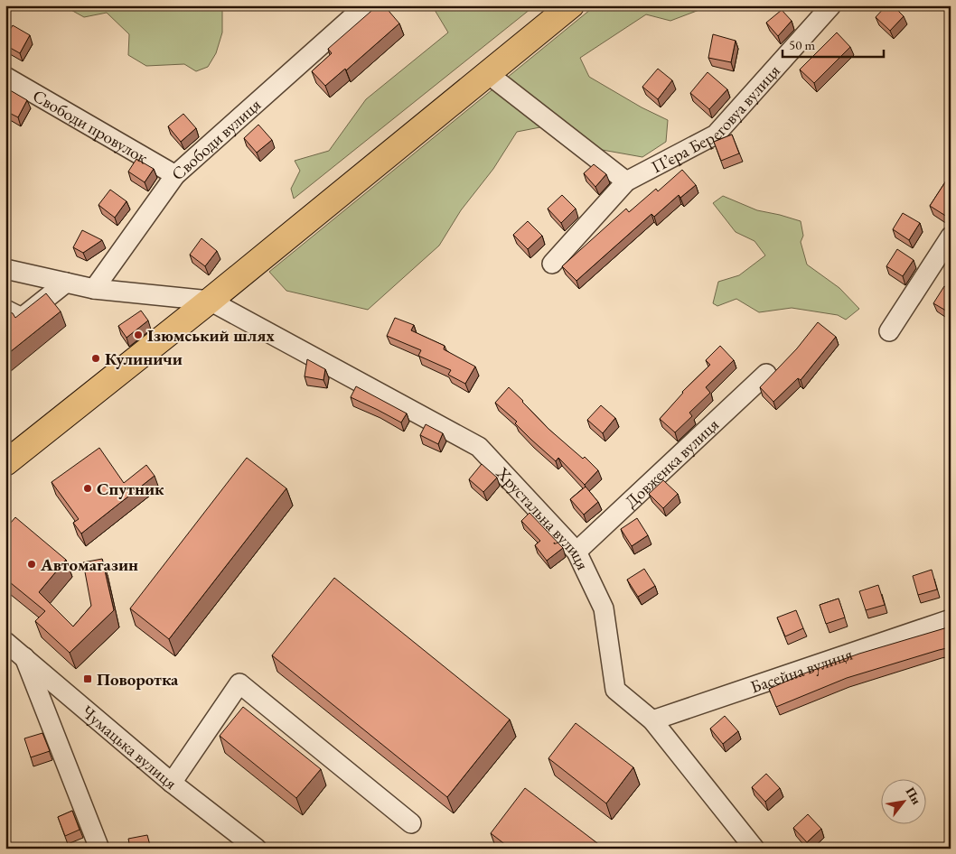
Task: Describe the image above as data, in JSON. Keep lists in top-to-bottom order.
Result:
{
  "streets": {
    "street": [
      "П’єра Береговуа вулиця",
      "Свободи провулок",
      "Свободи вулиця",
      "Довженка вулиця",
      "Хрустальна вулиця",
      "Басейна вулиця",
      "Чумацька вулиця"
    ]
  },
  "crossings": [
    ["Свободи провулок", "Свободи вулиця"],
    ["Довженка вулиця", "Хрустальна вулиця"],
    ["Хрустальна вулиця", "Басейна вулиця"]
  ],
  "places": {
    "other": [
      "Ізюмський шлях",
      "Кулиничи",
      "Спутник",
      "Автомагазин"
    ],
    "transit": ["Поворотка"]
  },
  "scale_bar": "50 m",
  "north": "top right"
}
